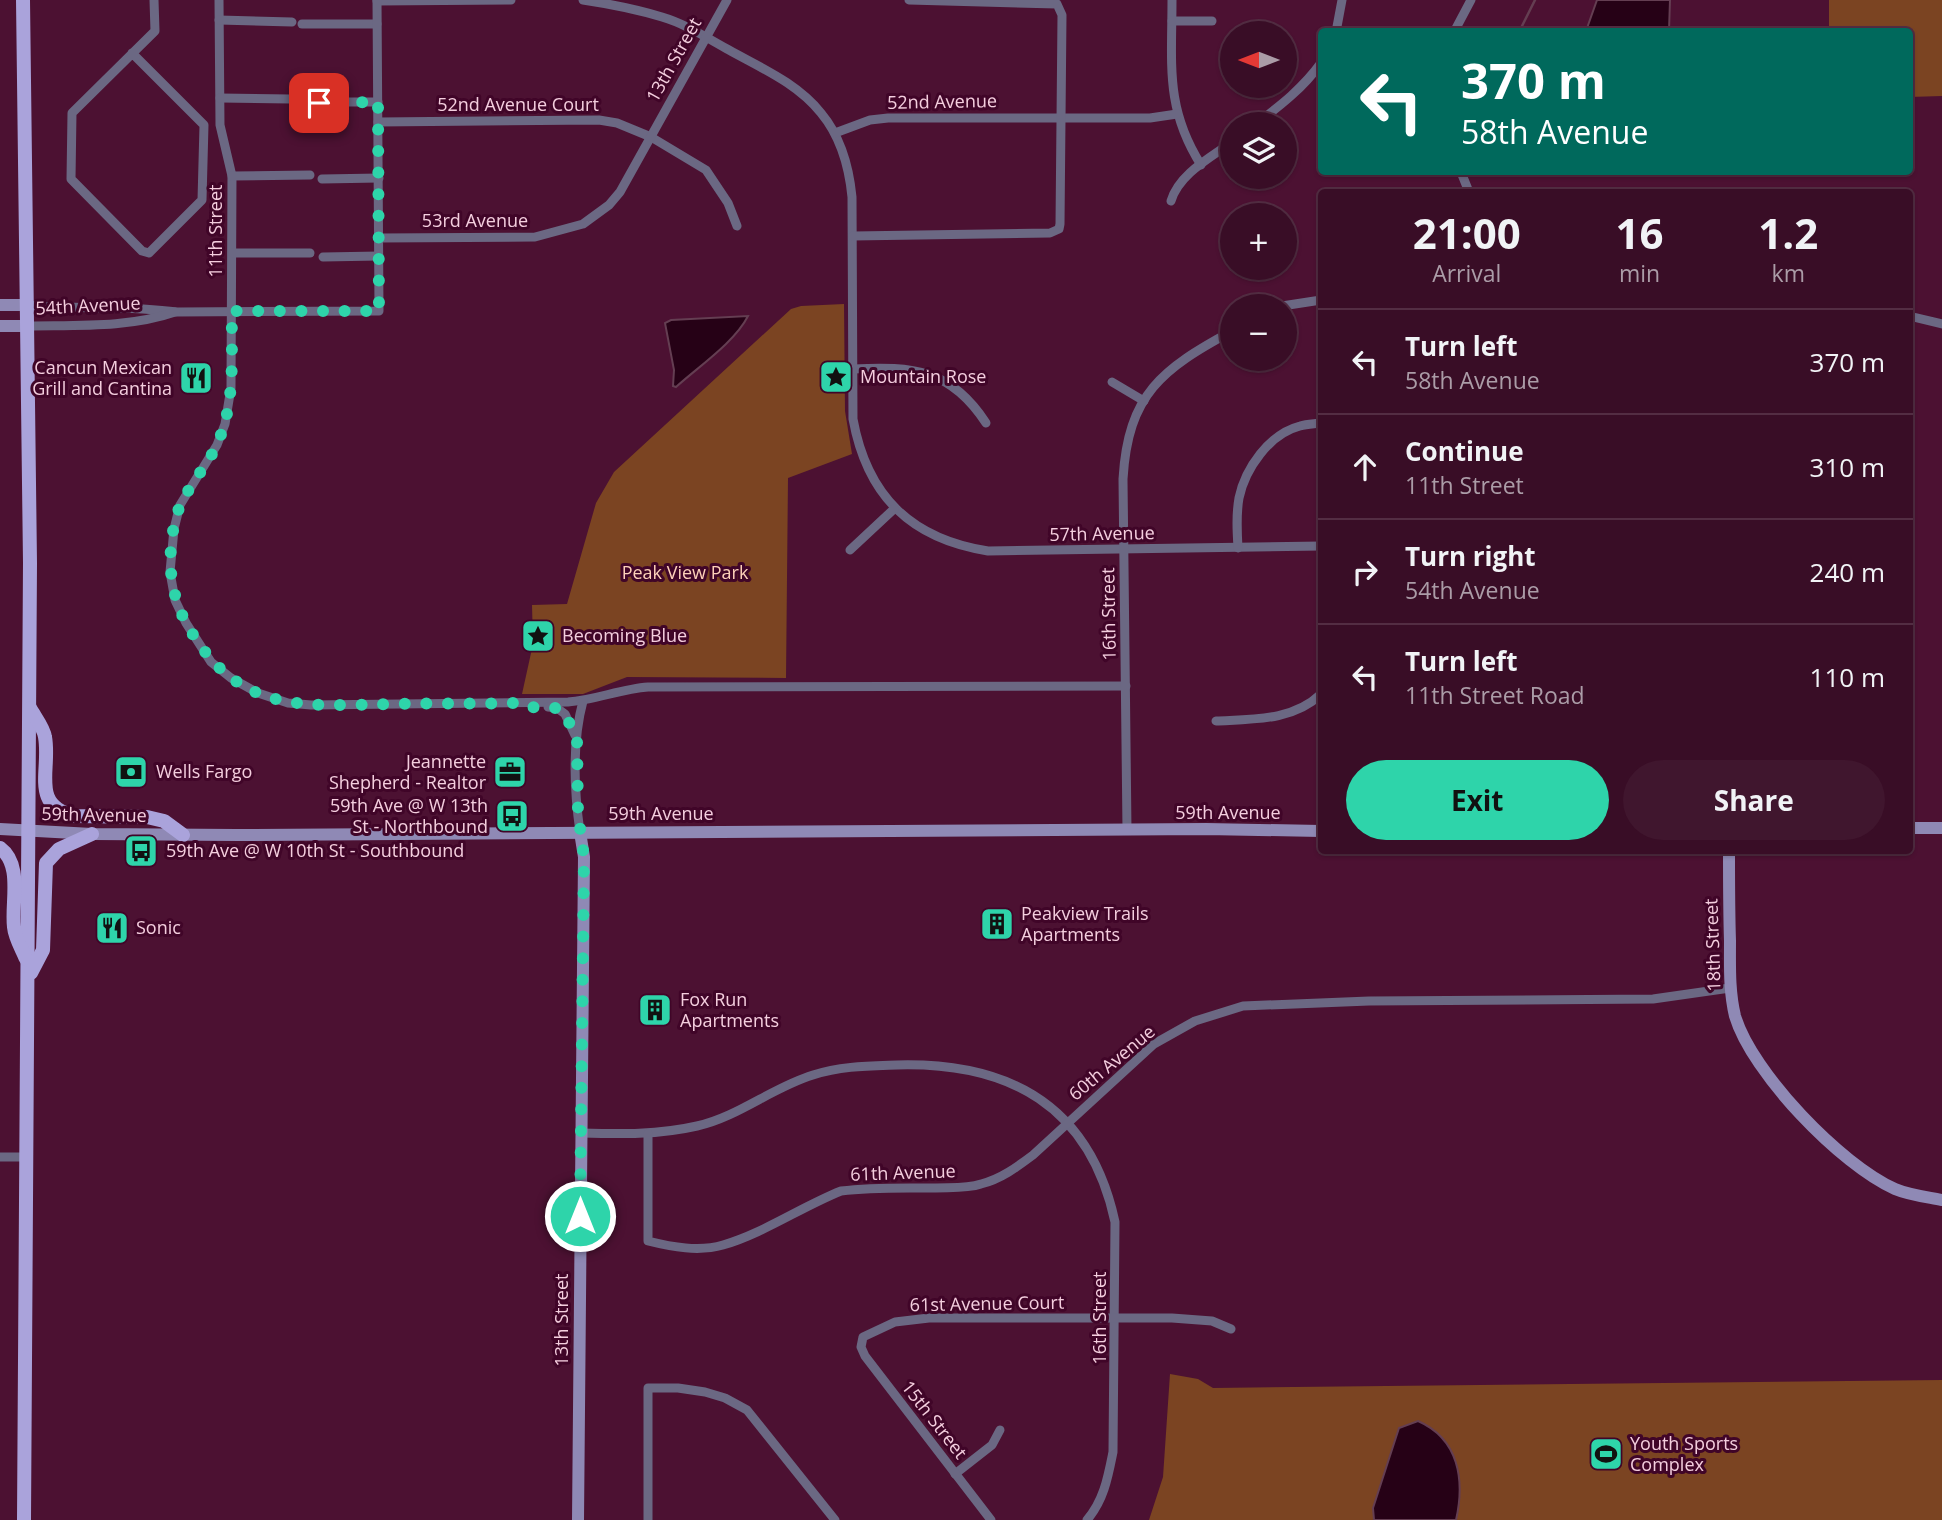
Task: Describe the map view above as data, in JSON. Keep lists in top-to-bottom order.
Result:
{
  "streets": {
    "main road": [
      "13th Street",
      "54th Avenue",
      "59th Avenue",
      "18th Street"
    ],
    "street": [
      "52nd Avenue",
      "52nd Avenue Court",
      "53rd Avenue",
      "11th Street",
      "57th Avenue",
      "16th Street",
      "60th Avenue",
      "61th Avenue",
      "61st Avenue Court",
      "15th Street"
    ]
  },
  "crossings": [
    ["13th Street", "52nd Avenue Court"],
    ["13th Street", "53rd Avenue"],
    ["13th Street", "59th Avenue"],
    ["13th Street", "60th Avenue"],
    ["52nd Avenue Court", "53rd Avenue"],
    ["11th Street", "54th Avenue"],
    ["57th Avenue", "16th Street"],
    ["16th Street", "59th Avenue"],
    ["16th Street", "60th Avenue"],
    ["16th Street", "61th Avenue"],
    ["16th Street", "61st Avenue Court"],
    ["18th Street", "60th Avenue"],
    ["60th Avenue", "61th Avenue"],
    ["61st Avenue Court", "15th Street"]
  ],
  "parks": ["Peak View Park"],
  "places": {
    "place": ["Mountain Rose", "Becoming Blue"],
    "restaurant": ["Cancun Mexican Grill and Cantina", "Sonic"],
    "bank": ["Wells Fargo"],
    "office": ["Jeannette Shepherd - Realtor"],
    "bus stop": ["59th Ave @ W 13th St - Northbound", "59th Ave @ W 10th St - Southbound"],
    "building": ["Peakview Trails Apartments", "Fox Run Apartments"],
    "sports": ["Youth Sports Complex"]
  },
  "north": "left",
  "page": {
    "map_buttons": ["+", "−"],
    "turn": ["370 m", "58th Avenue"],
    "eta": [
      "21:00",
      "Arrival",
      "16",
      "min",
      "1.2",
      "km"
    ],
    "list": [
      {
        "name": "Turn left",
        "note": "58th Avenue",
        "value": "370 m"
      },
      {
        "name": "Continue",
        "note": "11th Street",
        "value": "310 m"
      },
      {
        "name": "Turn right",
        "note": "54th Avenue",
        "value": "240 m"
      },
      {
        "name": "Turn left",
        "note": "11th Street Road",
        "value": "110 m"
      }
    ],
    "buttons": ["Exit", "Share"]
  }
}
